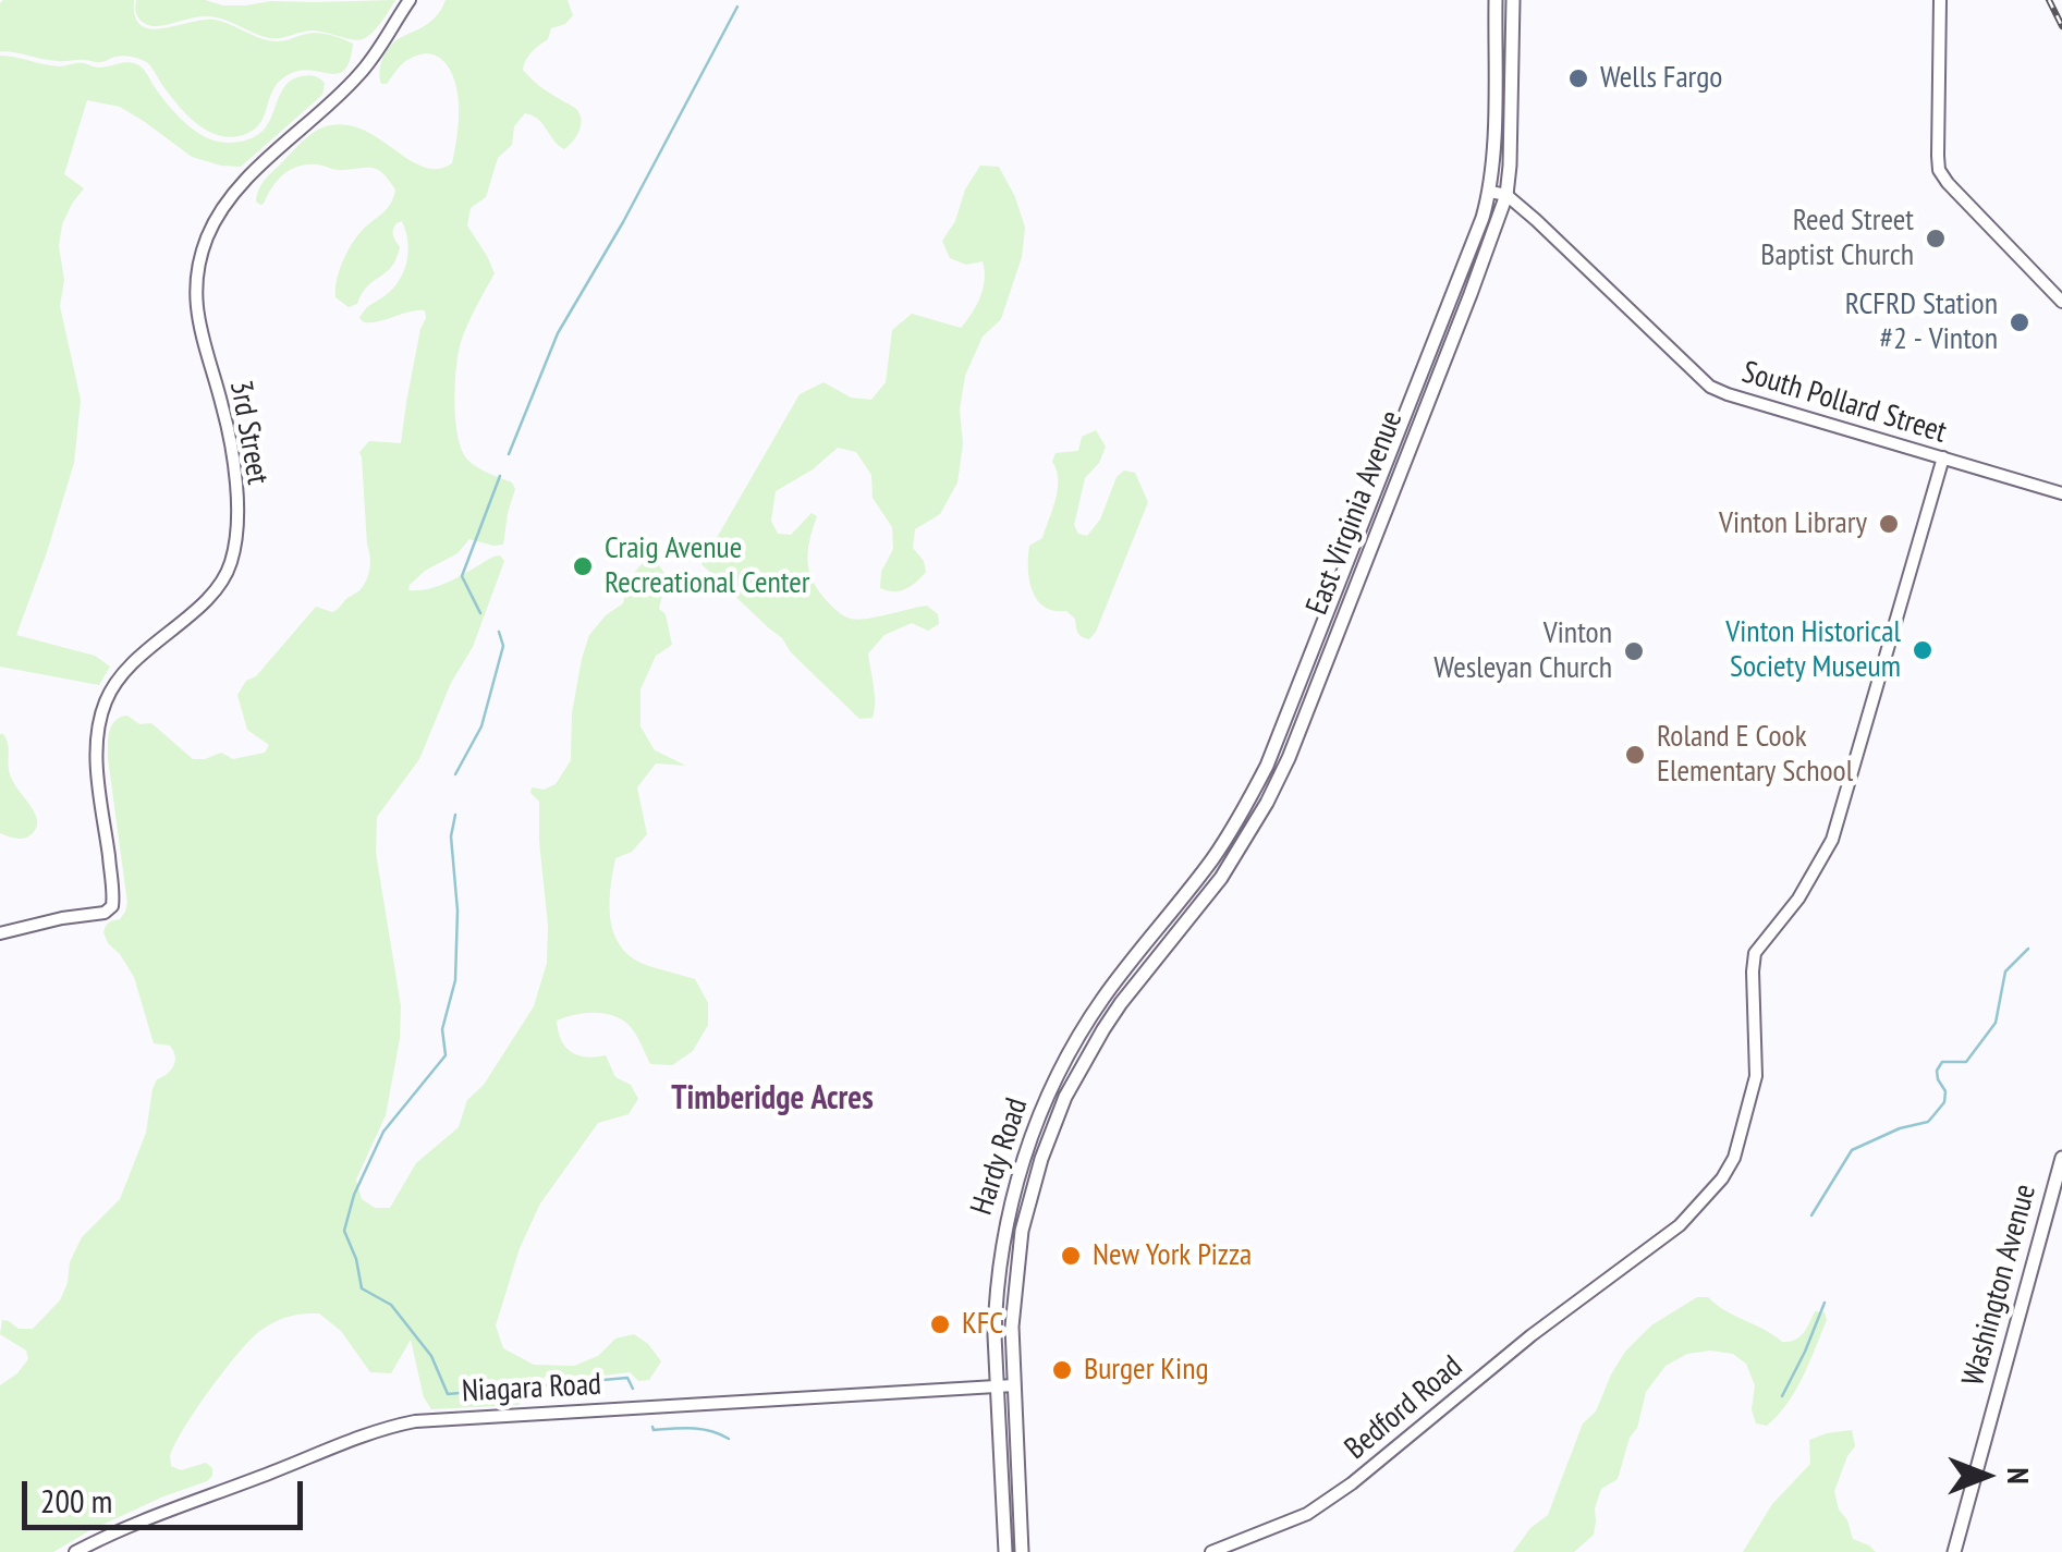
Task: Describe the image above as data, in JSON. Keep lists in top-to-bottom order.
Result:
{
  "streets": {
    "main road": ["East Virginia Avenue", "Hardy Road", "Washington Avenue"],
    "street": [
      "South Pollard Street",
      "3rd Street",
      "Niagara Road",
      "Bedford Road"
    ]
  },
  "crossings": [
    ["South Pollard Street", "East Virginia Avenue"],
    ["South Pollard Street", "Bedford Road"],
    ["East Virginia Avenue", "Hardy Road"],
    ["Hardy Road", "Niagara Road"]
  ],
  "districts": ["Timberidge Acres"],
  "places": [
    "Wells Fargo",
    "Reed Street Baptist Church",
    "RCFRD Station #2 - Vinton",
    "Vinton Library",
    "Craig Avenue Recreational Center",
    "Vinton Historical Society Museum",
    "Vinton Wesleyan Church",
    "Roland E Cook Elementary School",
    "New York Pizza",
    "KFC",
    "Burger King"
  ],
  "scale_bar": "200 m",
  "north": "right"
}
